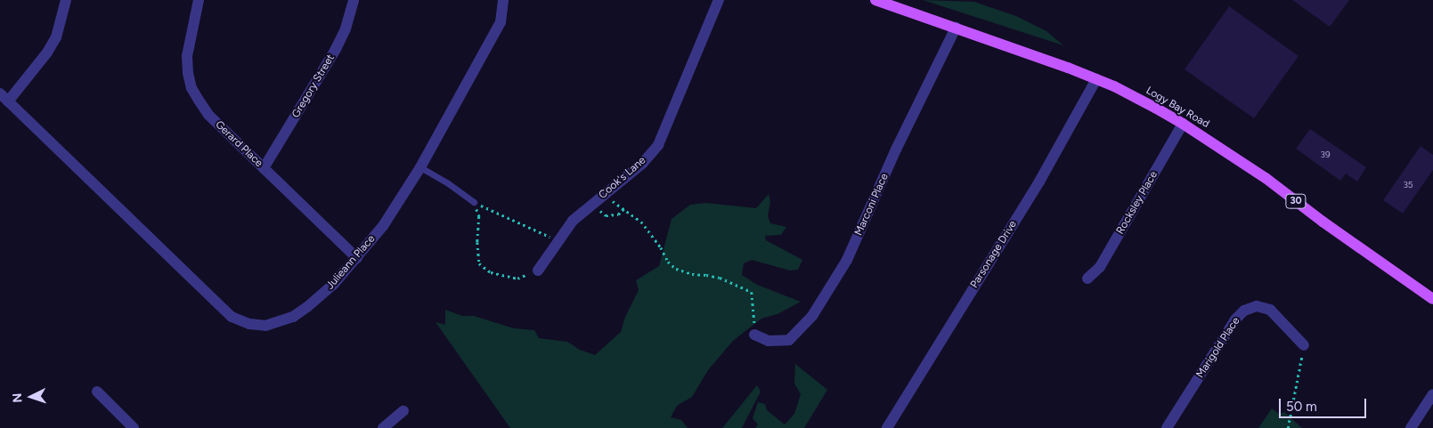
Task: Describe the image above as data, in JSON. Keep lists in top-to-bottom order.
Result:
{
  "streets": {
    "main road": ["Logy Bay Road", "30"],
    "street": [
      "Gregory Street",
      "Gerard Place",
      "Cook's Lane",
      "Rocksley Place",
      "Marconi Place",
      "Parsonage Drive",
      "Julieann Place",
      "Marigold Place"
    ]
  },
  "crossings": [
    ["Gregory Street", "Gerard Place"],
    ["Logy Bay Road", "Rocksley Place"],
    ["Logy Bay Road", "Marconi Place"],
    ["Logy Bay Road", "Parsonage Drive"],
    ["Gerard Place", "Julieann Place"]
  ],
  "house_numbers": ["39", "35"],
  "scale_bar": "50 m",
  "north": "left"
}
